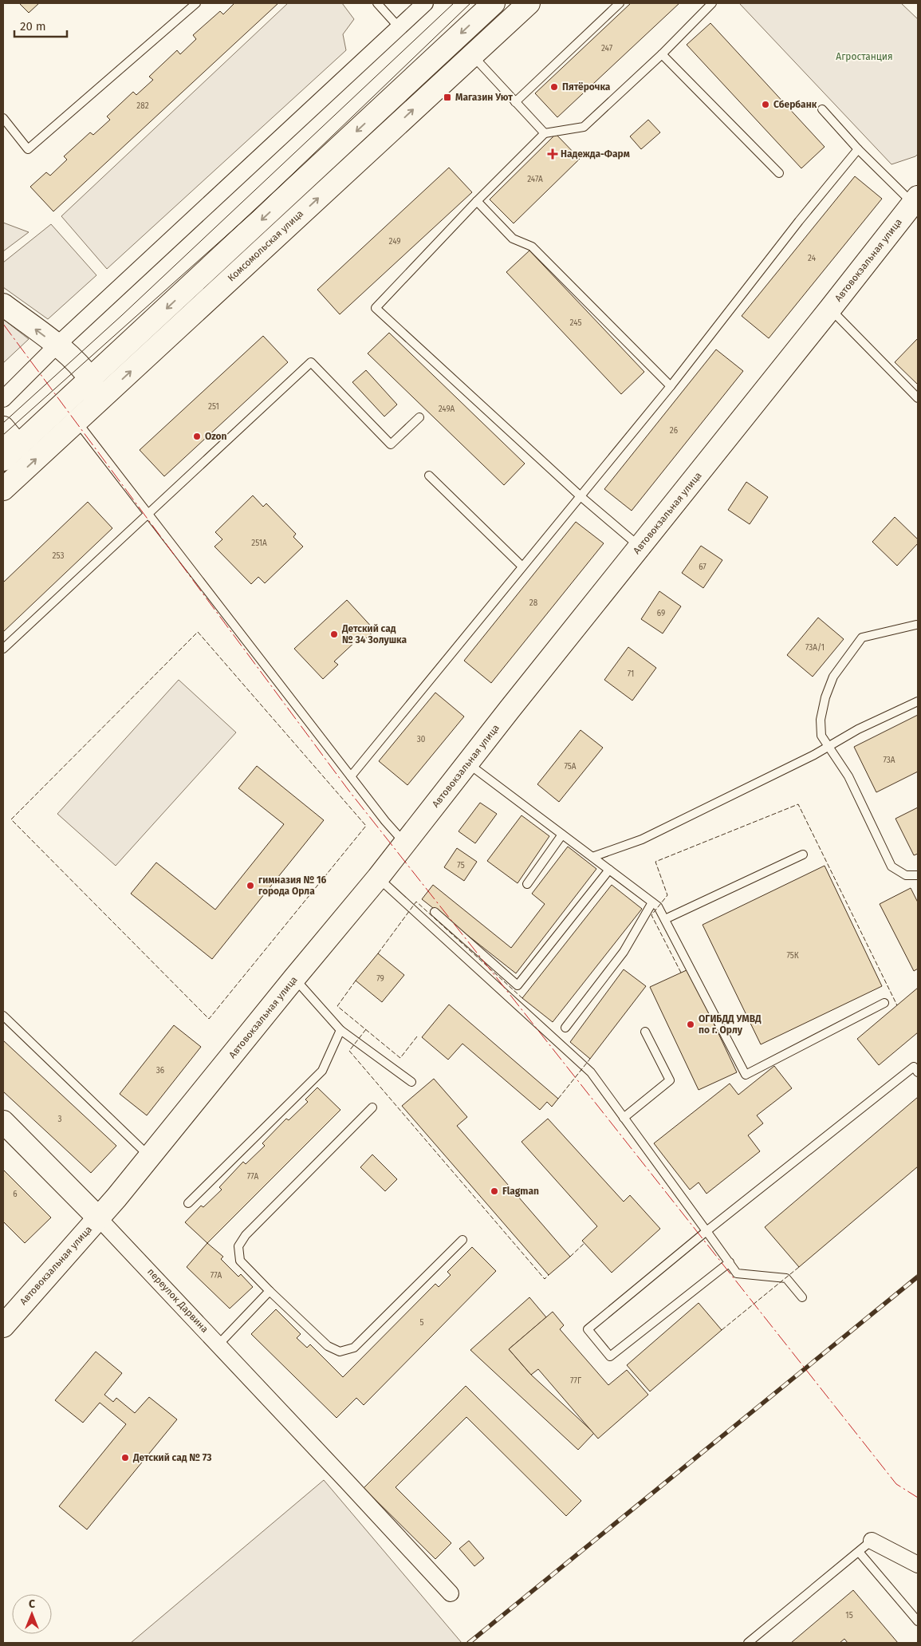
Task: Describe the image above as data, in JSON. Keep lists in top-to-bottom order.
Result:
{
  "streets": {
    "street": ["Комсомольская улица", "Автовокзальная улица", "переулок Дарвина"]
  },
  "crossings": [
    ["Автовокзальная улица", "переулок Дарвина"]
  ],
  "parks": ["Агростанция"],
  "places": {
    "other": [
      "Пятёрочка",
      "Сбербанк",
      "Ozon",
      "Детский сад № 34 Золушка",
      "гимназия № 16 города Орла",
      "ОГИБДД УМВД по г. Орлу",
      "Flagman",
      "Детский сад № 73"
    ],
    "transit": ["Магазин Уют"],
    "health": ["Надежда-Фарм"]
  },
  "house_numbers": [
    "247",
    "282",
    "247А",
    "249",
    "24",
    "245",
    "251",
    "249А",
    "26",
    "251А",
    "253",
    "67",
    "28",
    "69",
    "73А/1",
    "71",
    "30",
    "73А",
    "75А",
    "75",
    "75К",
    "79",
    "36",
    "3",
    "77А",
    "6",
    "77А",
    "5",
    "77Г",
    "15"
  ],
  "scale_bar": "20 m",
  "north": "top"
}
